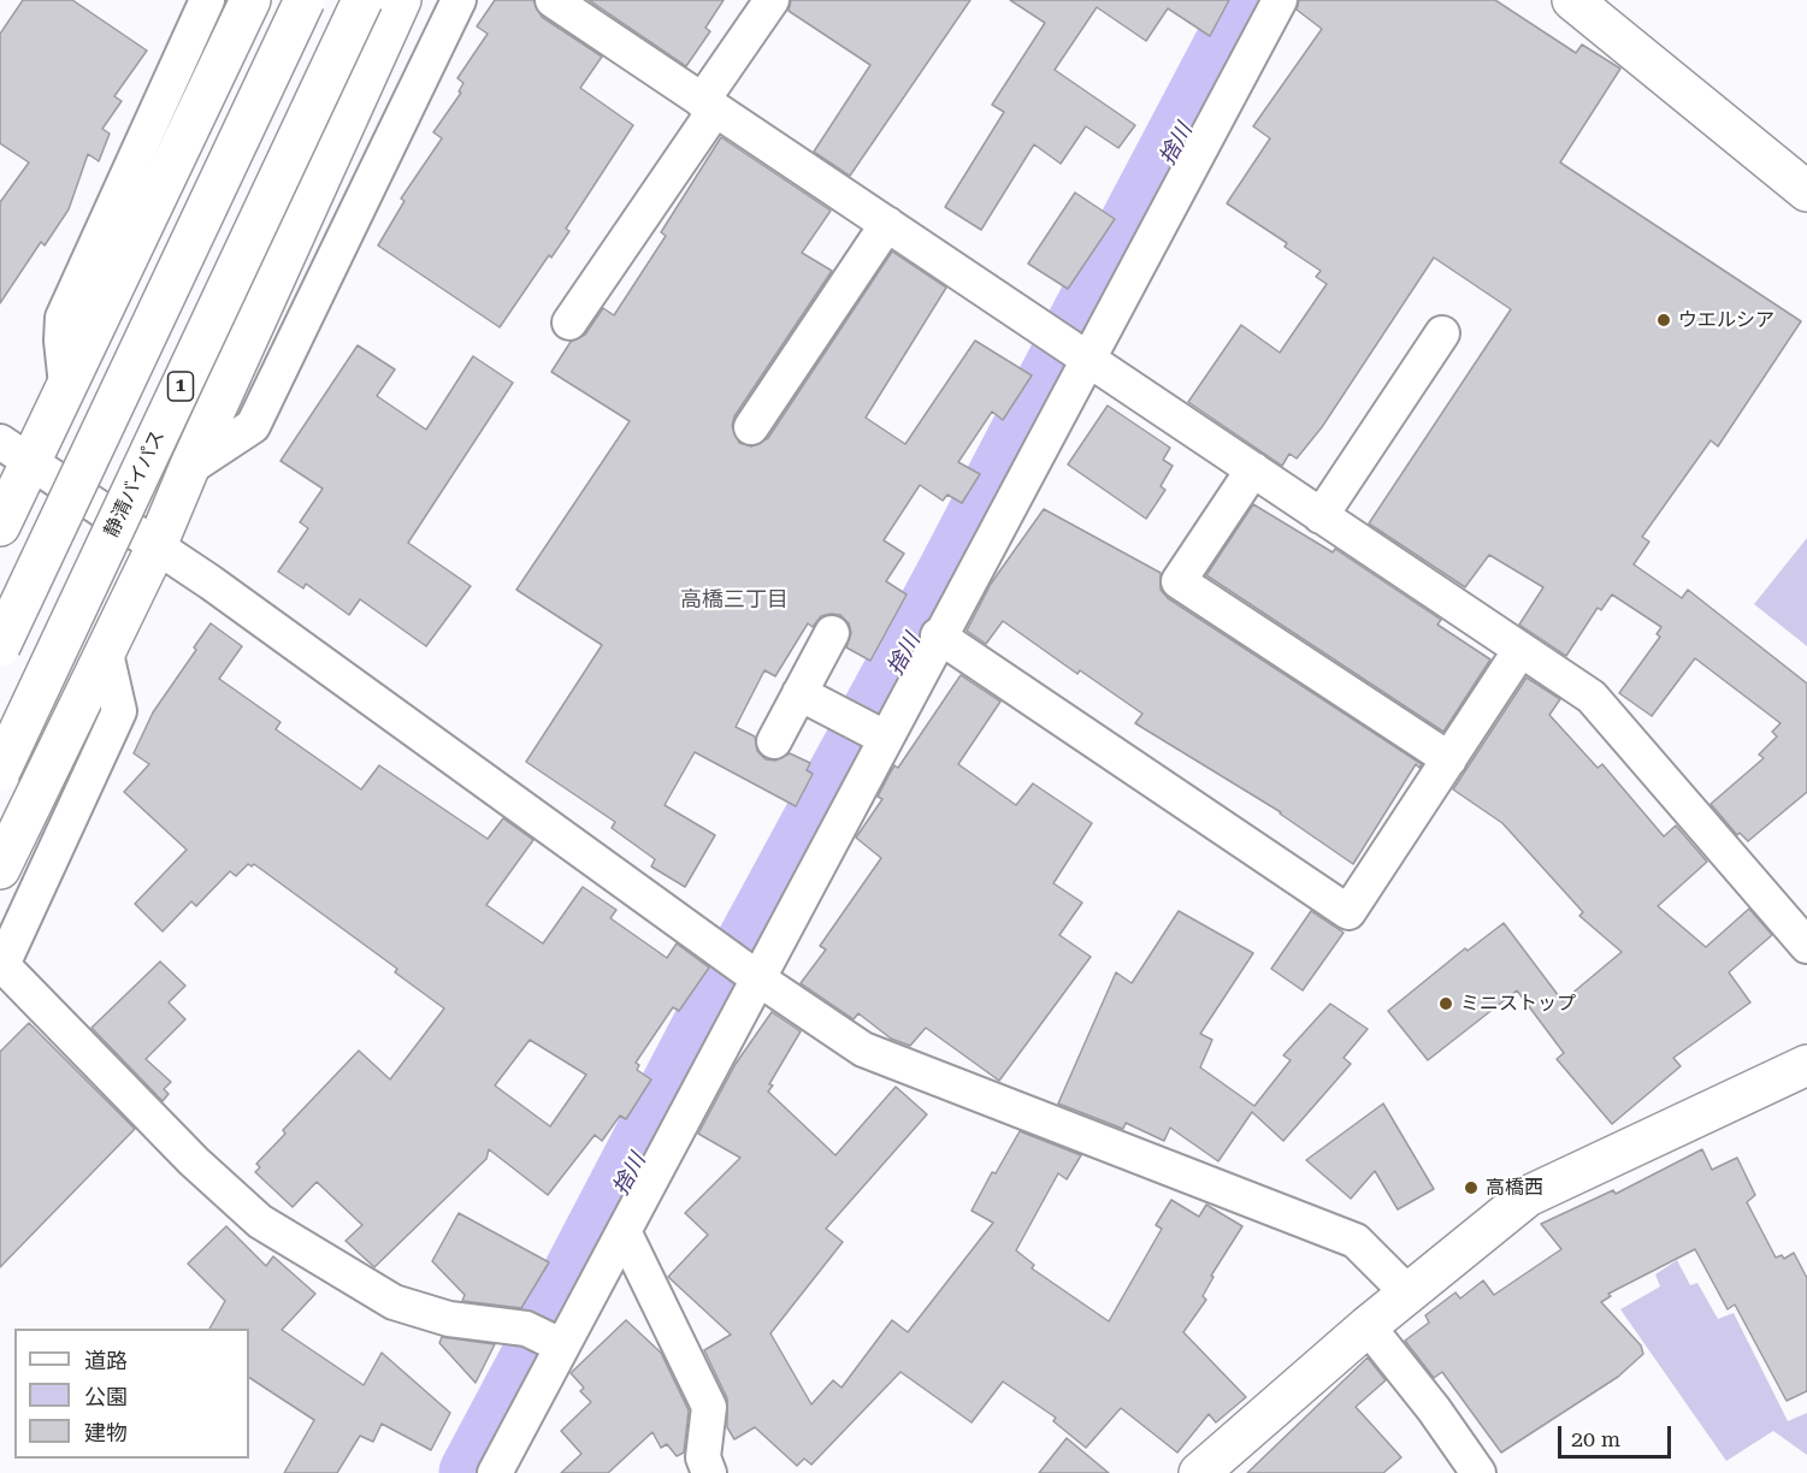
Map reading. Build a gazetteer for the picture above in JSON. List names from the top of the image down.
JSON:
{
  "streets": {
    "main road": ["1", "静清バイパス"]
  },
  "districts": ["高橋三丁目"],
  "water": ["捨川"],
  "places": ["ウエルシア", "ミニストップ", "高橋西"],
  "legend": ["道路", "公園", "建物"],
  "scale_bar": "20 m"
}
